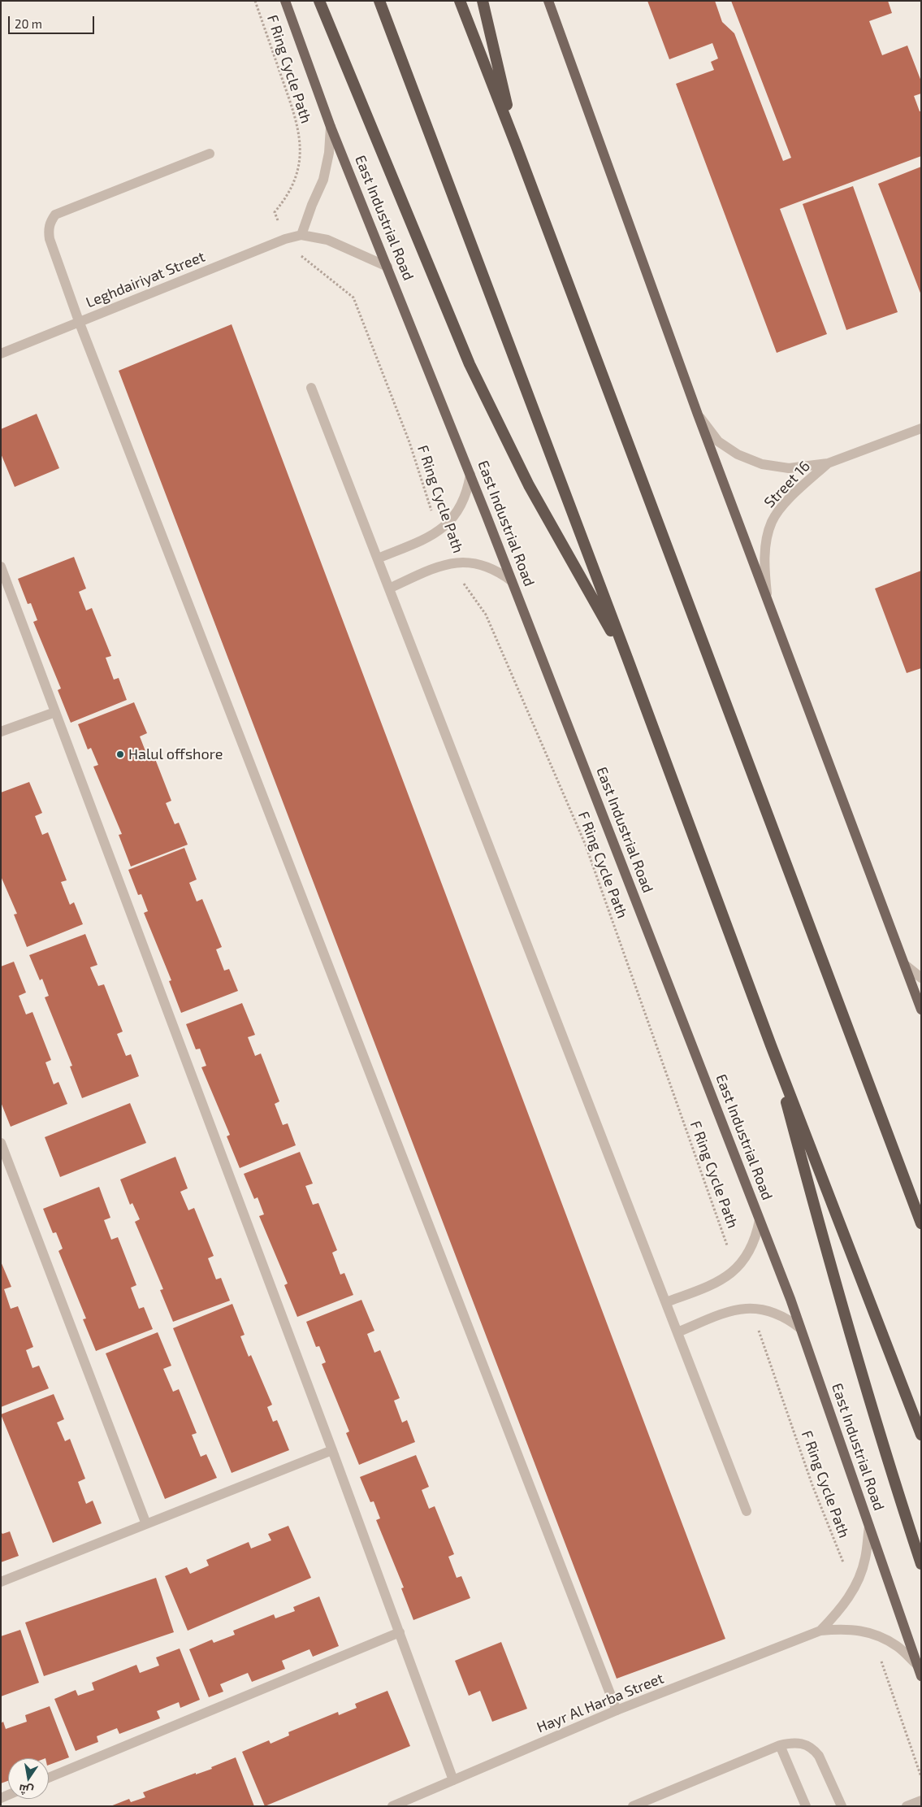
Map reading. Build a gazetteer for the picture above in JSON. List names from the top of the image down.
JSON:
{
  "streets": {
    "main road": ["East Industrial Road"],
    "street": ["Leghdairiyat Street", "Street 16", "Hayr Al Harba Street"],
    "path": ["F Ring Cycle Path"]
  },
  "crossings": [
    ["F Ring Cycle Path", "Leghdairiyat Street"],
    ["F Ring Cycle Path", "Hayr Al Harba Street"],
    ["East Industrial Road", "Leghdairiyat Street"],
    ["East Industrial Road", "Hayr Al Harba Street"]
  ],
  "places": ["Halul offshore"],
  "scale_bar": "20 m",
  "north": "bottom"
}
